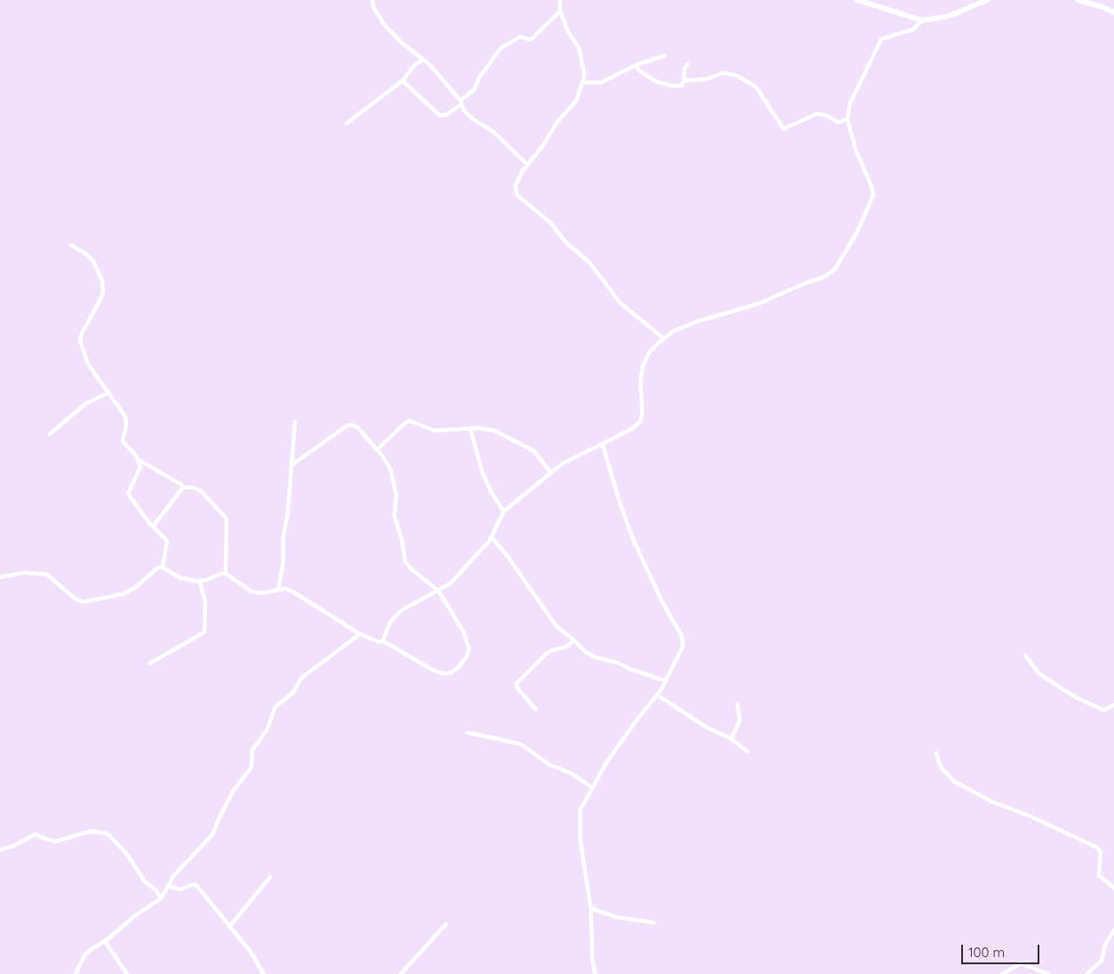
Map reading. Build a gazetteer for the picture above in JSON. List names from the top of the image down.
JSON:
{
  "scale_bar": "100 m"
}
